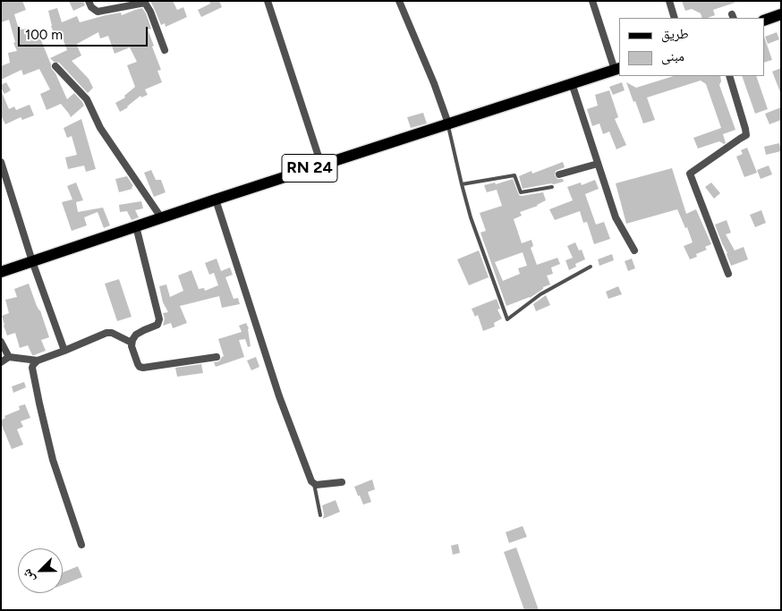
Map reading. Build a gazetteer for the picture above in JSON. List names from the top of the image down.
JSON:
{
  "streets": {
    "main road": ["RN 24"]
  },
  "legend": ["طريق", "مبنى"],
  "scale_bar": "100 m",
  "north": "bottom left"
}
